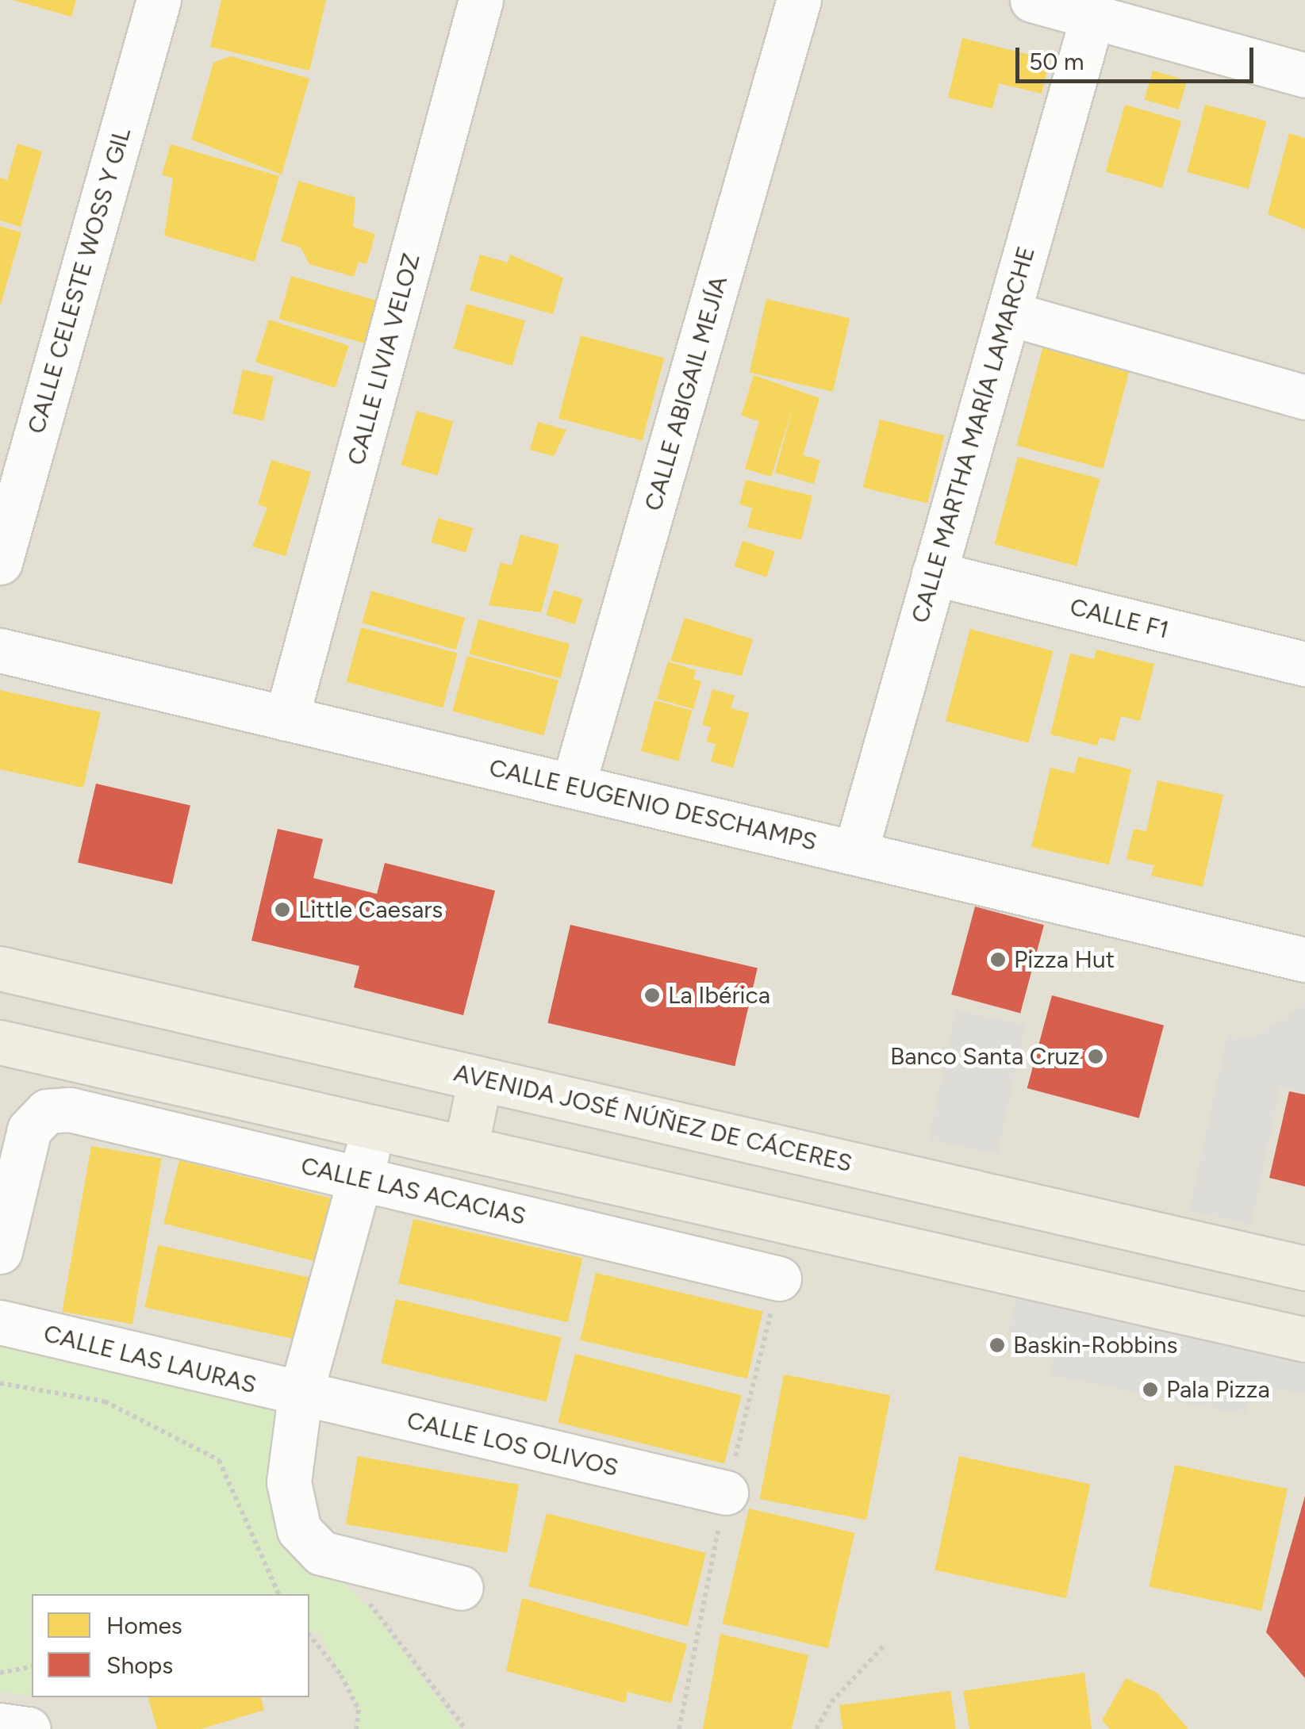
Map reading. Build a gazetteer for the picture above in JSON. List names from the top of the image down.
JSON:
{
  "streets": {
    "main road": ["AVENIDA JOSÉ NÚÑEZ DE CÁCERES"],
    "street": [
      "CALLE CELESTE WOSS Y GIL",
      "CALLE LIVIA VELOZ",
      "CALLE ABIGAIL MEJÍA",
      "CALLE MARTHA MARÍA LAMARCHE",
      "CALLE F1",
      "CALLE EUGENIO DESCHAMPS",
      "CALLE LAS ACACIAS",
      "CALLE LAS LAURAS",
      "CALLE LOS OLIVOS"
    ]
  },
  "crossings": [
    ["CALLE LIVIA VELOZ", "CALLE EUGENIO DESCHAMPS"],
    ["CALLE ABIGAIL MEJÍA", "CALLE EUGENIO DESCHAMPS"],
    ["CALLE MARTHA MARÍA LAMARCHE", "CALLE F1"],
    ["CALLE MARTHA MARÍA LAMARCHE", "CALLE EUGENIO DESCHAMPS"],
    ["CALLE LAS LAURAS", "CALLE LOS OLIVOS"]
  ],
  "places": [
    "Little Caesars",
    "Pizza Hut",
    "La Ibérica",
    "Banco Santa Cruz",
    "Baskin-Robbins",
    "Pala Pizza"
  ],
  "legend": ["Homes", "Shops"],
  "scale_bar": "50 m"
}
